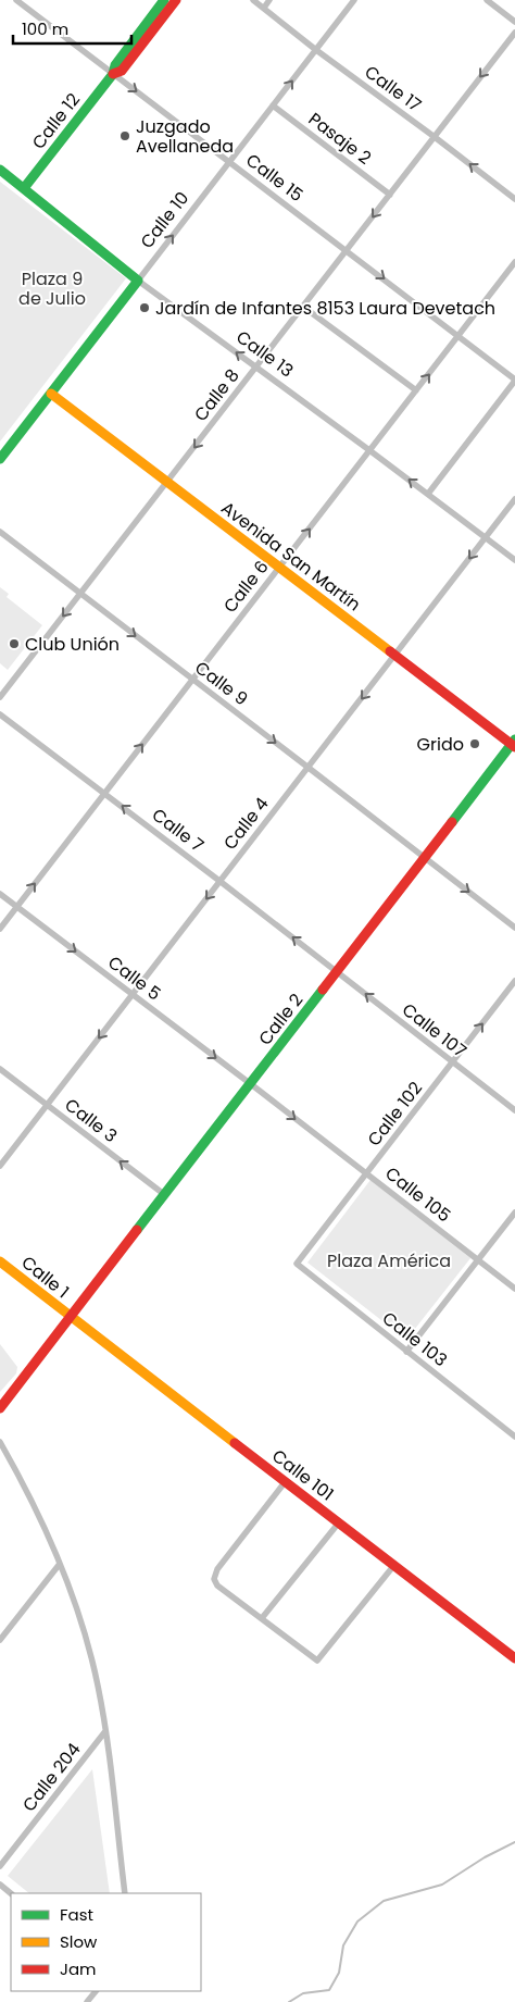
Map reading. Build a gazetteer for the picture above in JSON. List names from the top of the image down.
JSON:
{
  "streets": {
    "street": [
      "Calle 17",
      "Calle 12",
      "Pasaje 2",
      "Calle 15",
      "Calle 10",
      "Calle 13",
      "Calle 8",
      "Avenida San Martín",
      "Calle 6",
      "Calle 9",
      "Calle 4",
      "Calle 7",
      "Calle 5",
      "Calle 2",
      "Calle 107",
      "Calle 102",
      "Calle 3",
      "Calle 105",
      "Calle 1",
      "Calle 103",
      "Calle 101",
      "Calle 204"
    ]
  },
  "crossings": [
    ["Calle 17", "Calle 10"],
    ["Calle 17", "Calle 8"],
    ["Calle 12", "Calle 15"],
    ["Calle 12", "Calle 13"],
    ["Pasaje 2", "Calle 10"],
    ["Pasaje 2", "Calle 8"],
    ["Calle 15", "Calle 10"],
    ["Calle 15", "Calle 8"],
    ["Calle 15", "Calle 6"],
    ["Calle 10", "Calle 13"],
    ["Calle 10", "Avenida San Martín"],
    ["Calle 13", "Calle 8"],
    ["Calle 13", "Calle 6"],
    ["Calle 13", "Calle 4"],
    ["Calle 8", "Avenida San Martín"],
    ["Calle 8", "Calle 9"],
    ["Avenida San Martín", "Calle 6"],
    ["Avenida San Martín", "Calle 4"],
    ["Avenida San Martín", "Calle 2"],
    ["Calle 6", "Calle 9"],
    ["Calle 6", "Calle 7"],
    ["Calle 6", "Calle 5"],
    ["Calle 9", "Calle 4"],
    ["Calle 9", "Calle 2"],
    ["Calle 4", "Calle 7"],
    ["Calle 4", "Calle 5"],
    ["Calle 4", "Calle 3"],
    ["Calle 7", "Calle 2"],
    ["Calle 7", "Calle 107"],
    ["Calle 5", "Calle 2"],
    ["Calle 5", "Calle 105"],
    ["Calle 2", "Calle 107"],
    ["Calle 2", "Calle 3"],
    ["Calle 2", "Calle 105"],
    ["Calle 2", "Calle 1"],
    ["Calle 2", "Calle 101"],
    ["Calle 107", "Calle 102"],
    ["Calle 102", "Calle 105"],
    ["Calle 102", "Calle 103"],
    ["Calle 1", "Calle 101"]
  ],
  "one_way": [
    "Calle 15",
    "Calle 10",
    "Calle 8",
    "Calle 6",
    "Calle 9",
    "Calle 4",
    "Calle 7",
    "Calle 5",
    "Calle 107",
    "Calle 3",
    "Calle 105"
  ],
  "parks": ["Plaza 9 de Julio", "Plaza América"],
  "places": [
    "Juzgado Avellaneda",
    "Jardín de Infantes 8153 Laura Devetach",
    "Club Unión",
    "Grido"
  ],
  "legend": ["Fast", "Slow", "Jam"],
  "scale_bar": "100 m"
}
